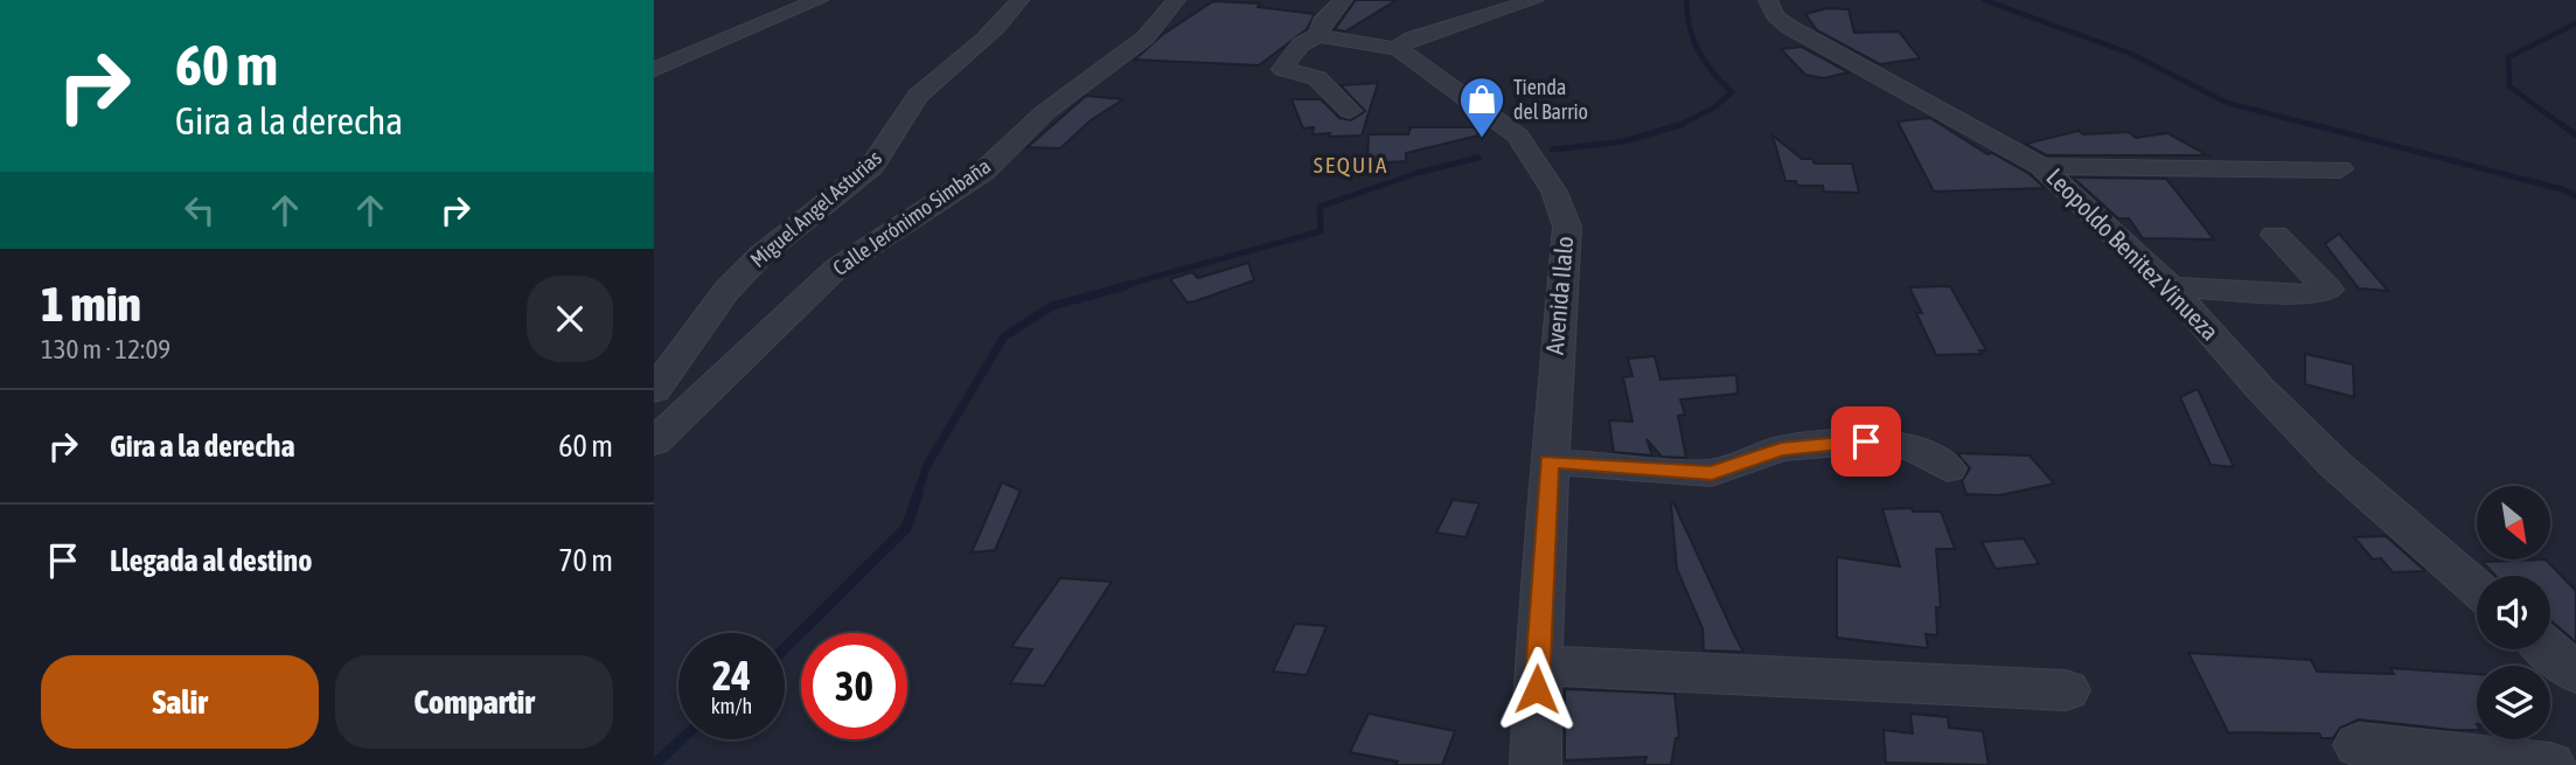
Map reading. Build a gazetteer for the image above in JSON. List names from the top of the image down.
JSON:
{
  "streets": {
    "street": [
      "Miguel Angel Asturias",
      "Calle Jerónimo Simbaña",
      "Leopoldo Benitez Vinueza",
      "Avenida Ilalo"
    ]
  },
  "districts": ["SEQUIA"],
  "places": {
    "shop": ["Tienda del Barrio"]
  },
  "north": "bottom right",
  "page": {
    "turn": ["60 m", "Gira a la derecha"],
    "heading": ["1 min", "130 m · 12:09"],
    "list": [
      {
        "name": "Gira a la derecha",
        "value": "60 m"
      },
      {
        "name": "Llegada al destino",
        "value": "70 m"
      }
    ],
    "speed": "24 km/h",
    "limit": "30",
    "buttons": ["Salir", "Compartir"]
  }
}
